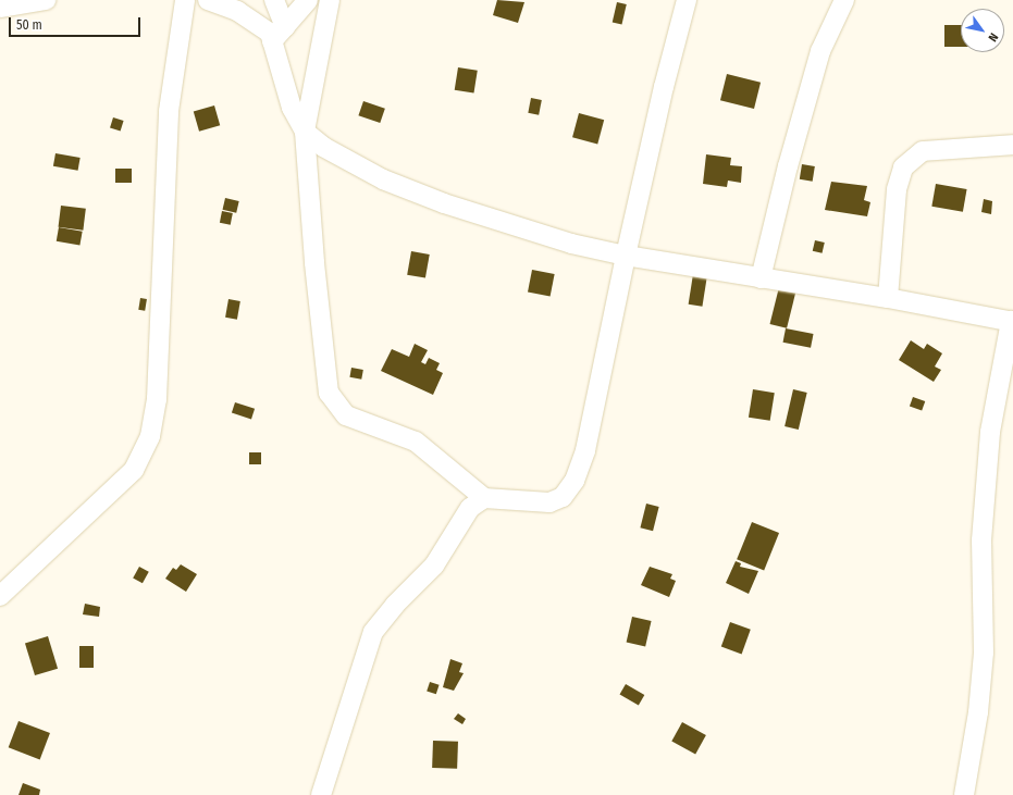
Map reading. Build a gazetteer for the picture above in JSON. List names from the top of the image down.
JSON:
{
  "scale_bar": "50 m",
  "north": "bottom right"
}
